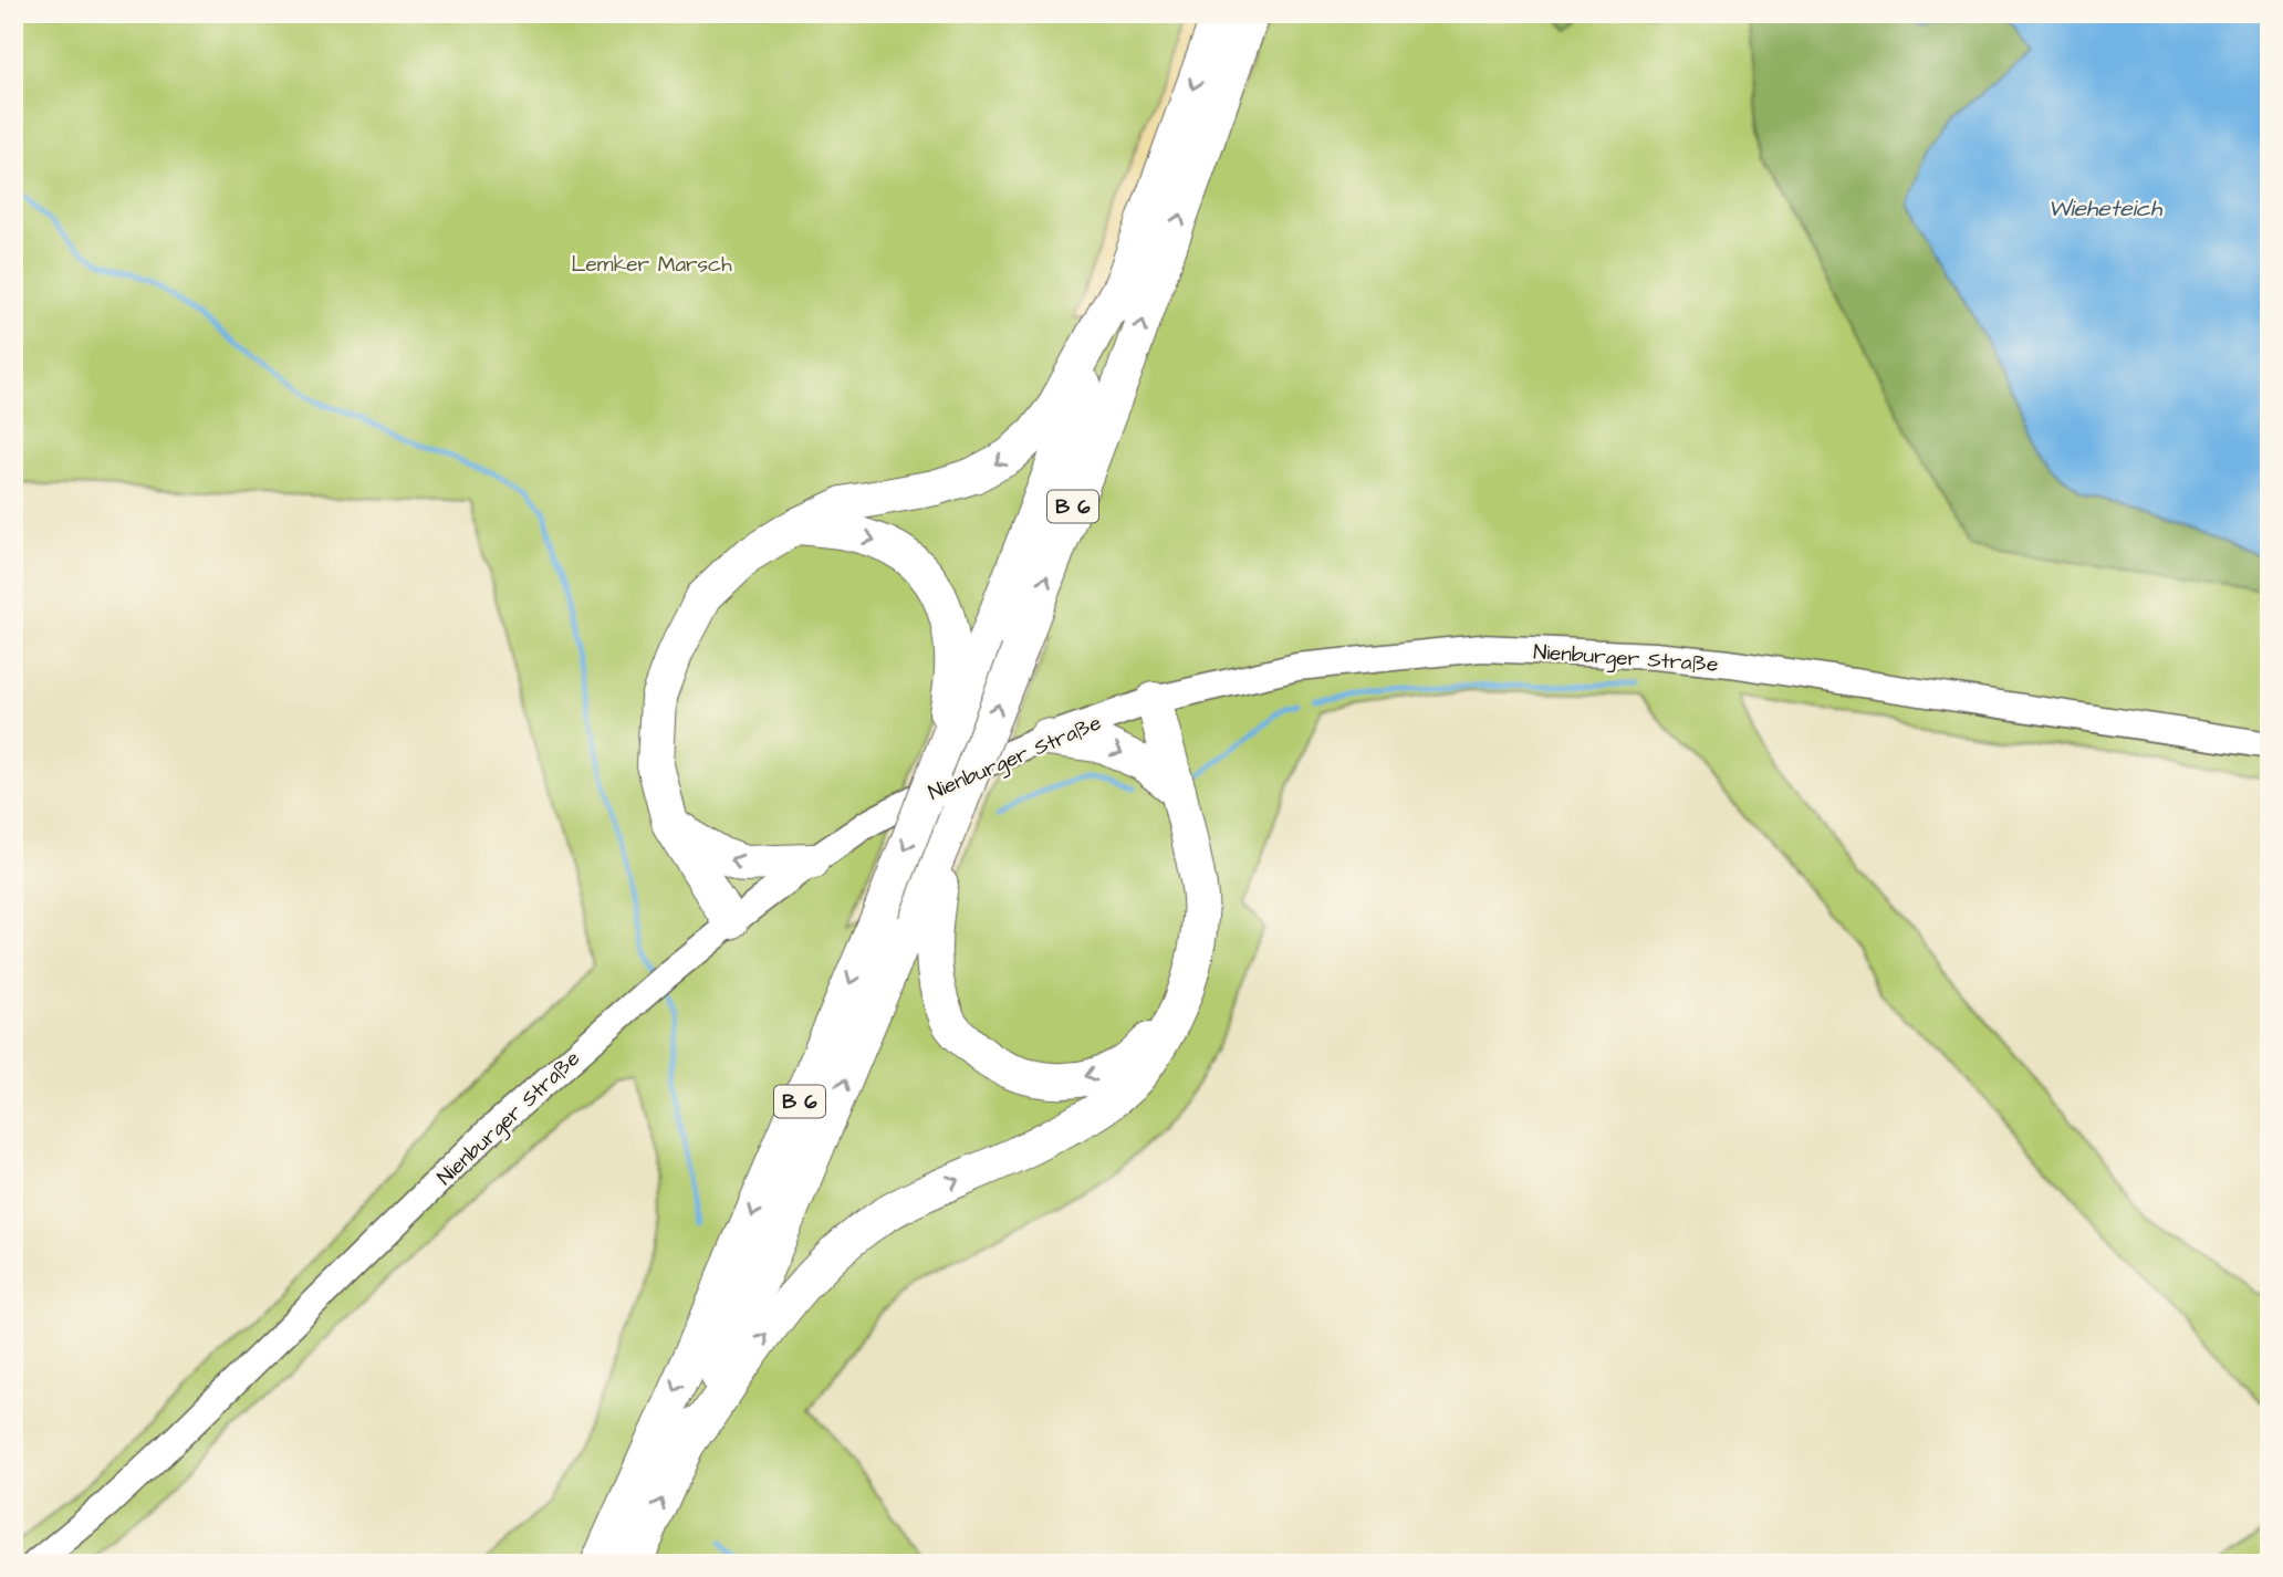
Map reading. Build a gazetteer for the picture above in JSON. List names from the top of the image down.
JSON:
{
  "streets": {
    "highway": ["B 6"],
    "street": ["Nienburger Straße"]
  },
  "water": ["Wieheteich"],
  "parks": ["Lemker Marsch"]
}
